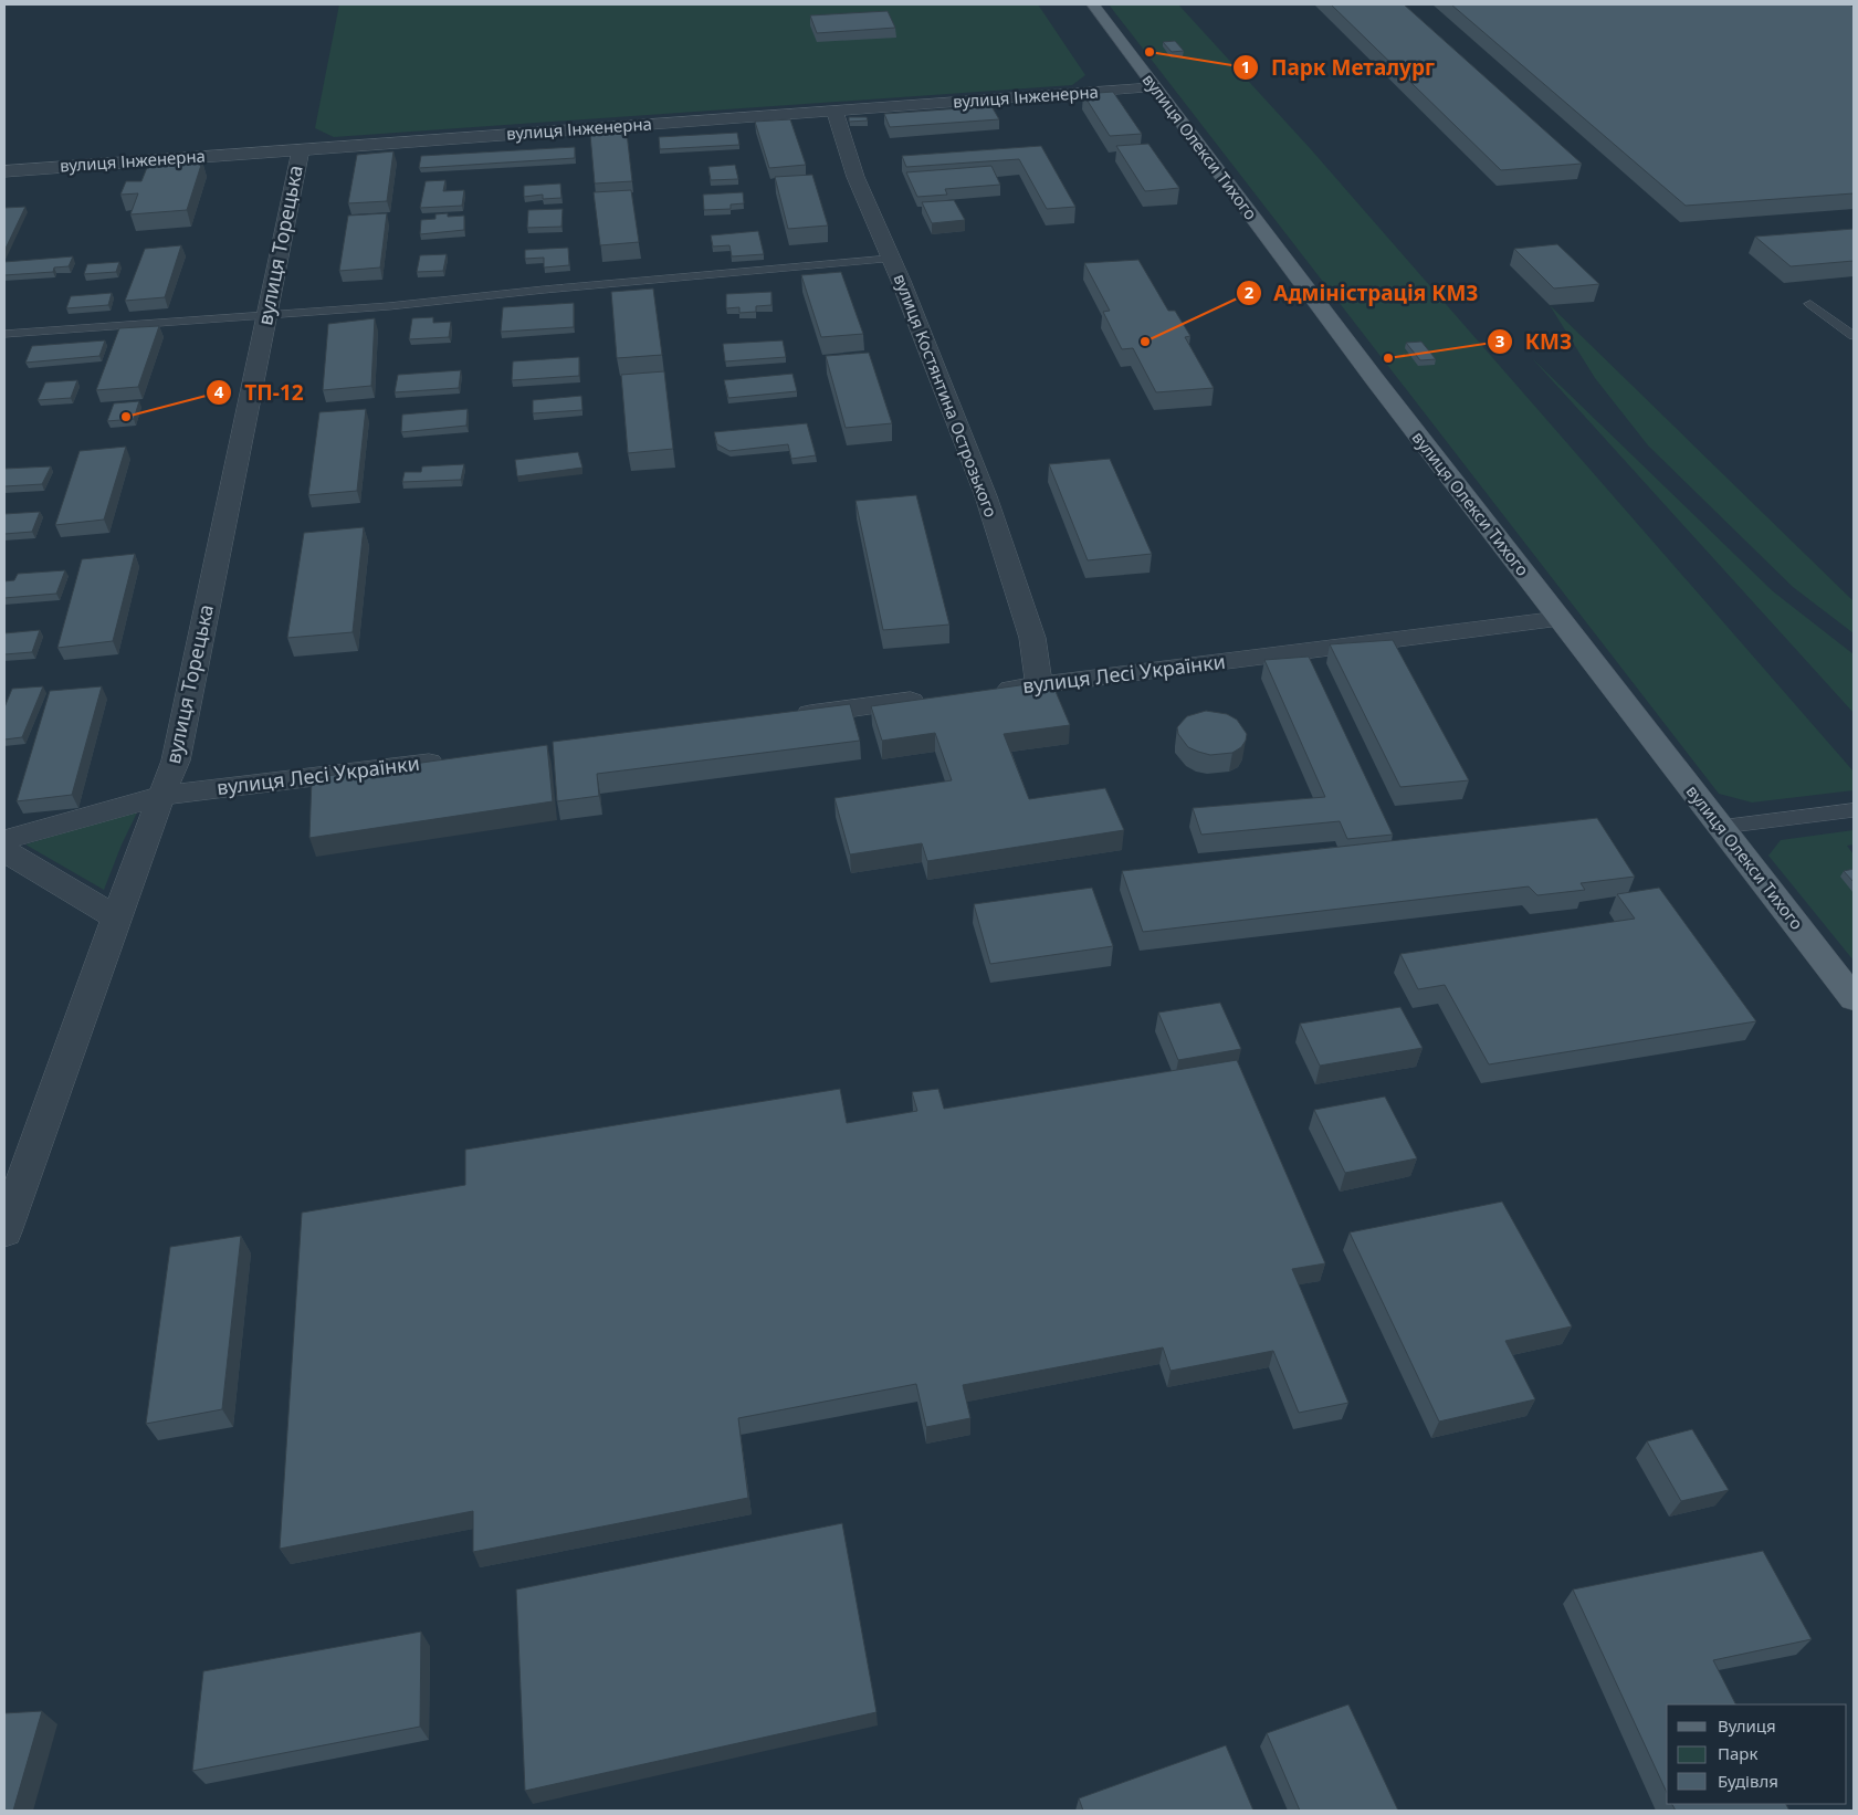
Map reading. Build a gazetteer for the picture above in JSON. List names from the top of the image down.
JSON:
{
  "streets": {
    "main road": ["вулиця Олекси Тихого"],
    "street": [
      "вулиця Інженерна",
      "вулиця Торецька",
      "вулиця Костянтина Острозького",
      "вулиця Лесі Українки"
    ]
  },
  "crossings": [
    ["вулиця Інженерна", "вулиця Олекси Тихого"],
    ["вулиця Інженерна", "вулиця Торецька"],
    ["вулиця Інженерна", "вулиця Костянтина Острозького"],
    ["вулиця Олекси Тихого", "вулиця Лесі Українки"],
    ["вулиця Торецька", "вулиця Лесі Українки"],
    ["вулиця Костянтина Острозького", "вулиця Лесі Українки"]
  ],
  "places": [
    "Парк Металург",
    "Адміністрація КМЗ",
    "КМЗ",
    "ТП-12"
  ],
  "legend": ["Вулиця", "Парк", "Будівля"]
}
